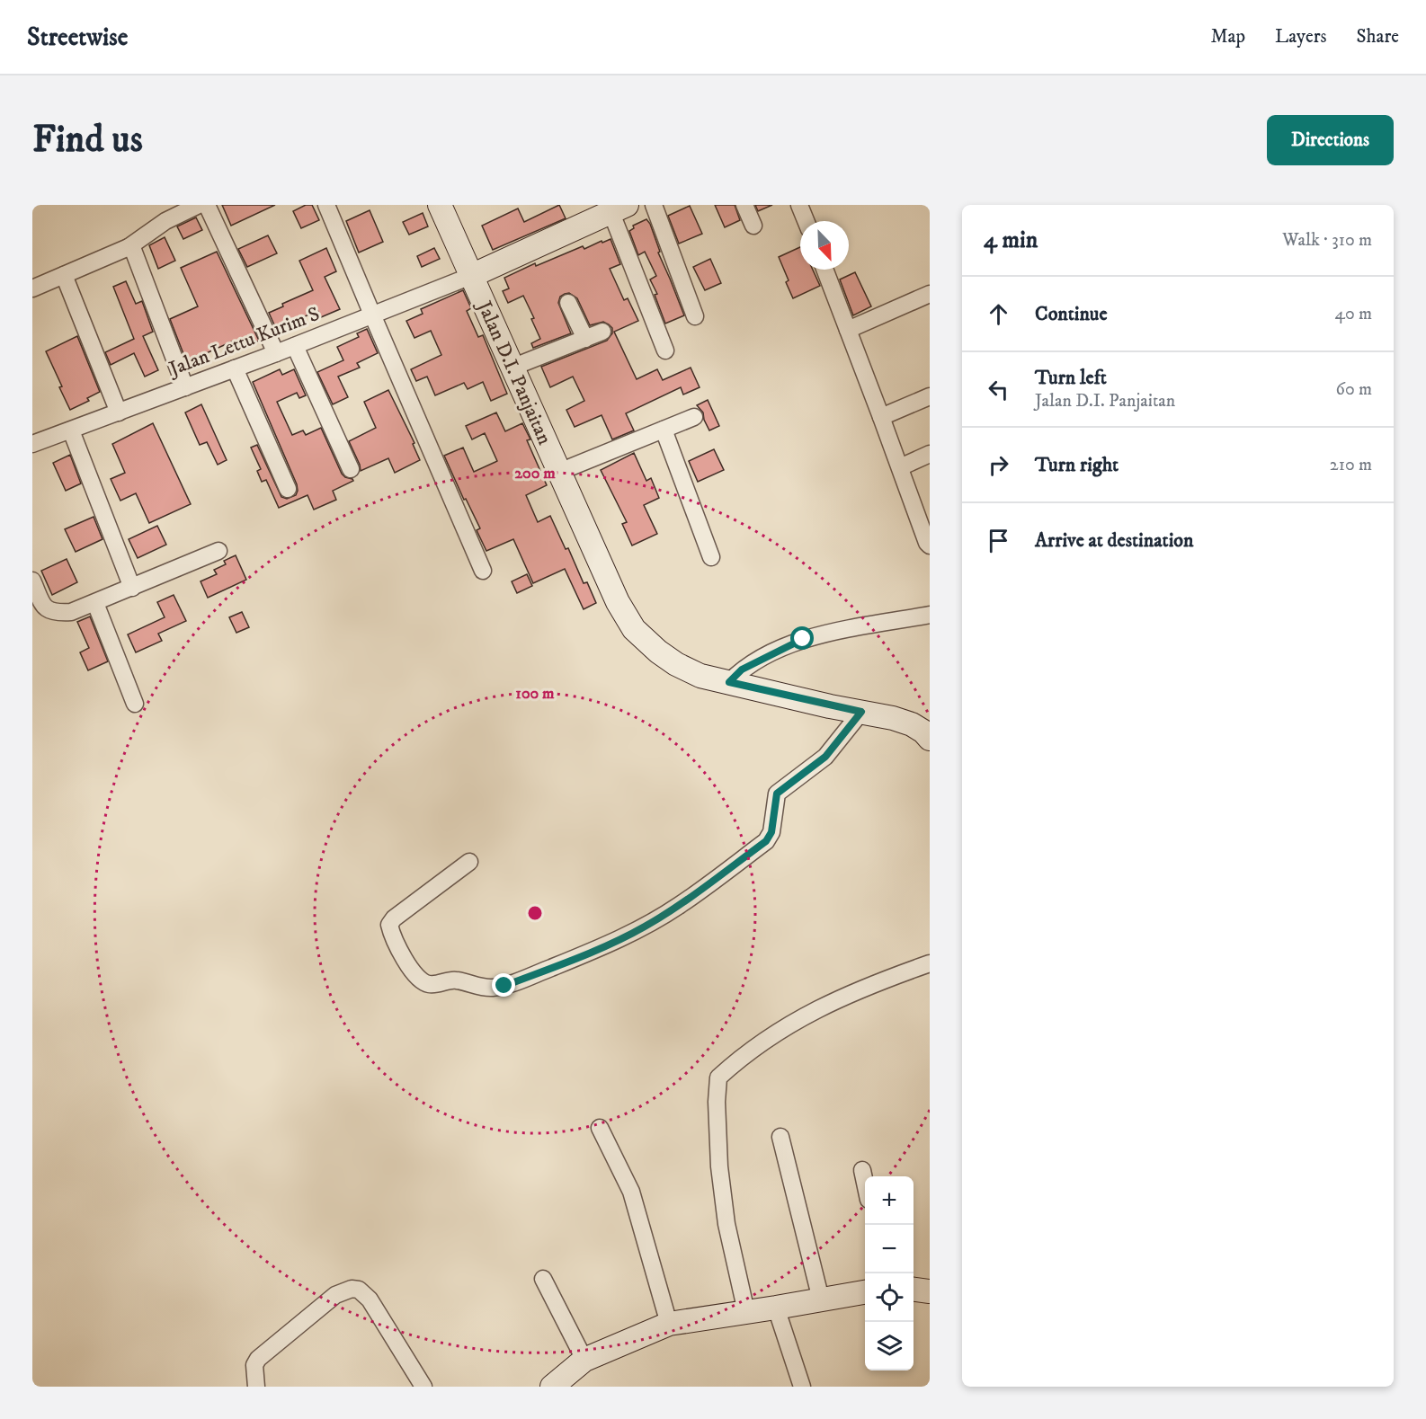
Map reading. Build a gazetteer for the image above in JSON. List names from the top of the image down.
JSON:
{
  "streets": {
    "main road": ["Jalan D.I. Panjaitan"],
    "street": ["Jalan Lettu Kurim S"]
  },
  "crossings": [
    ["Jalan Lettu Kurim S", "Jalan D.I. Panjaitan"]
  ],
  "north": "bottom right",
  "page": {
    "header": "Streetwise",
    "nav": ["Map", "Layers", "Share"],
    "buttons": "Directions",
    "title": "Find us",
    "heading": ["4 min", "Walk · 310 m"],
    "list": [
      ["Continue", "40 m"],
      ["Turn left", "Jalan D.I. Panjaitan", "60 m"],
      ["Turn right", "210 m"],
      "Arrive at destination"
    ],
    "map_buttons": ["+", "−"]
  },
  "rings": ["200 m", "100 m"]
}
